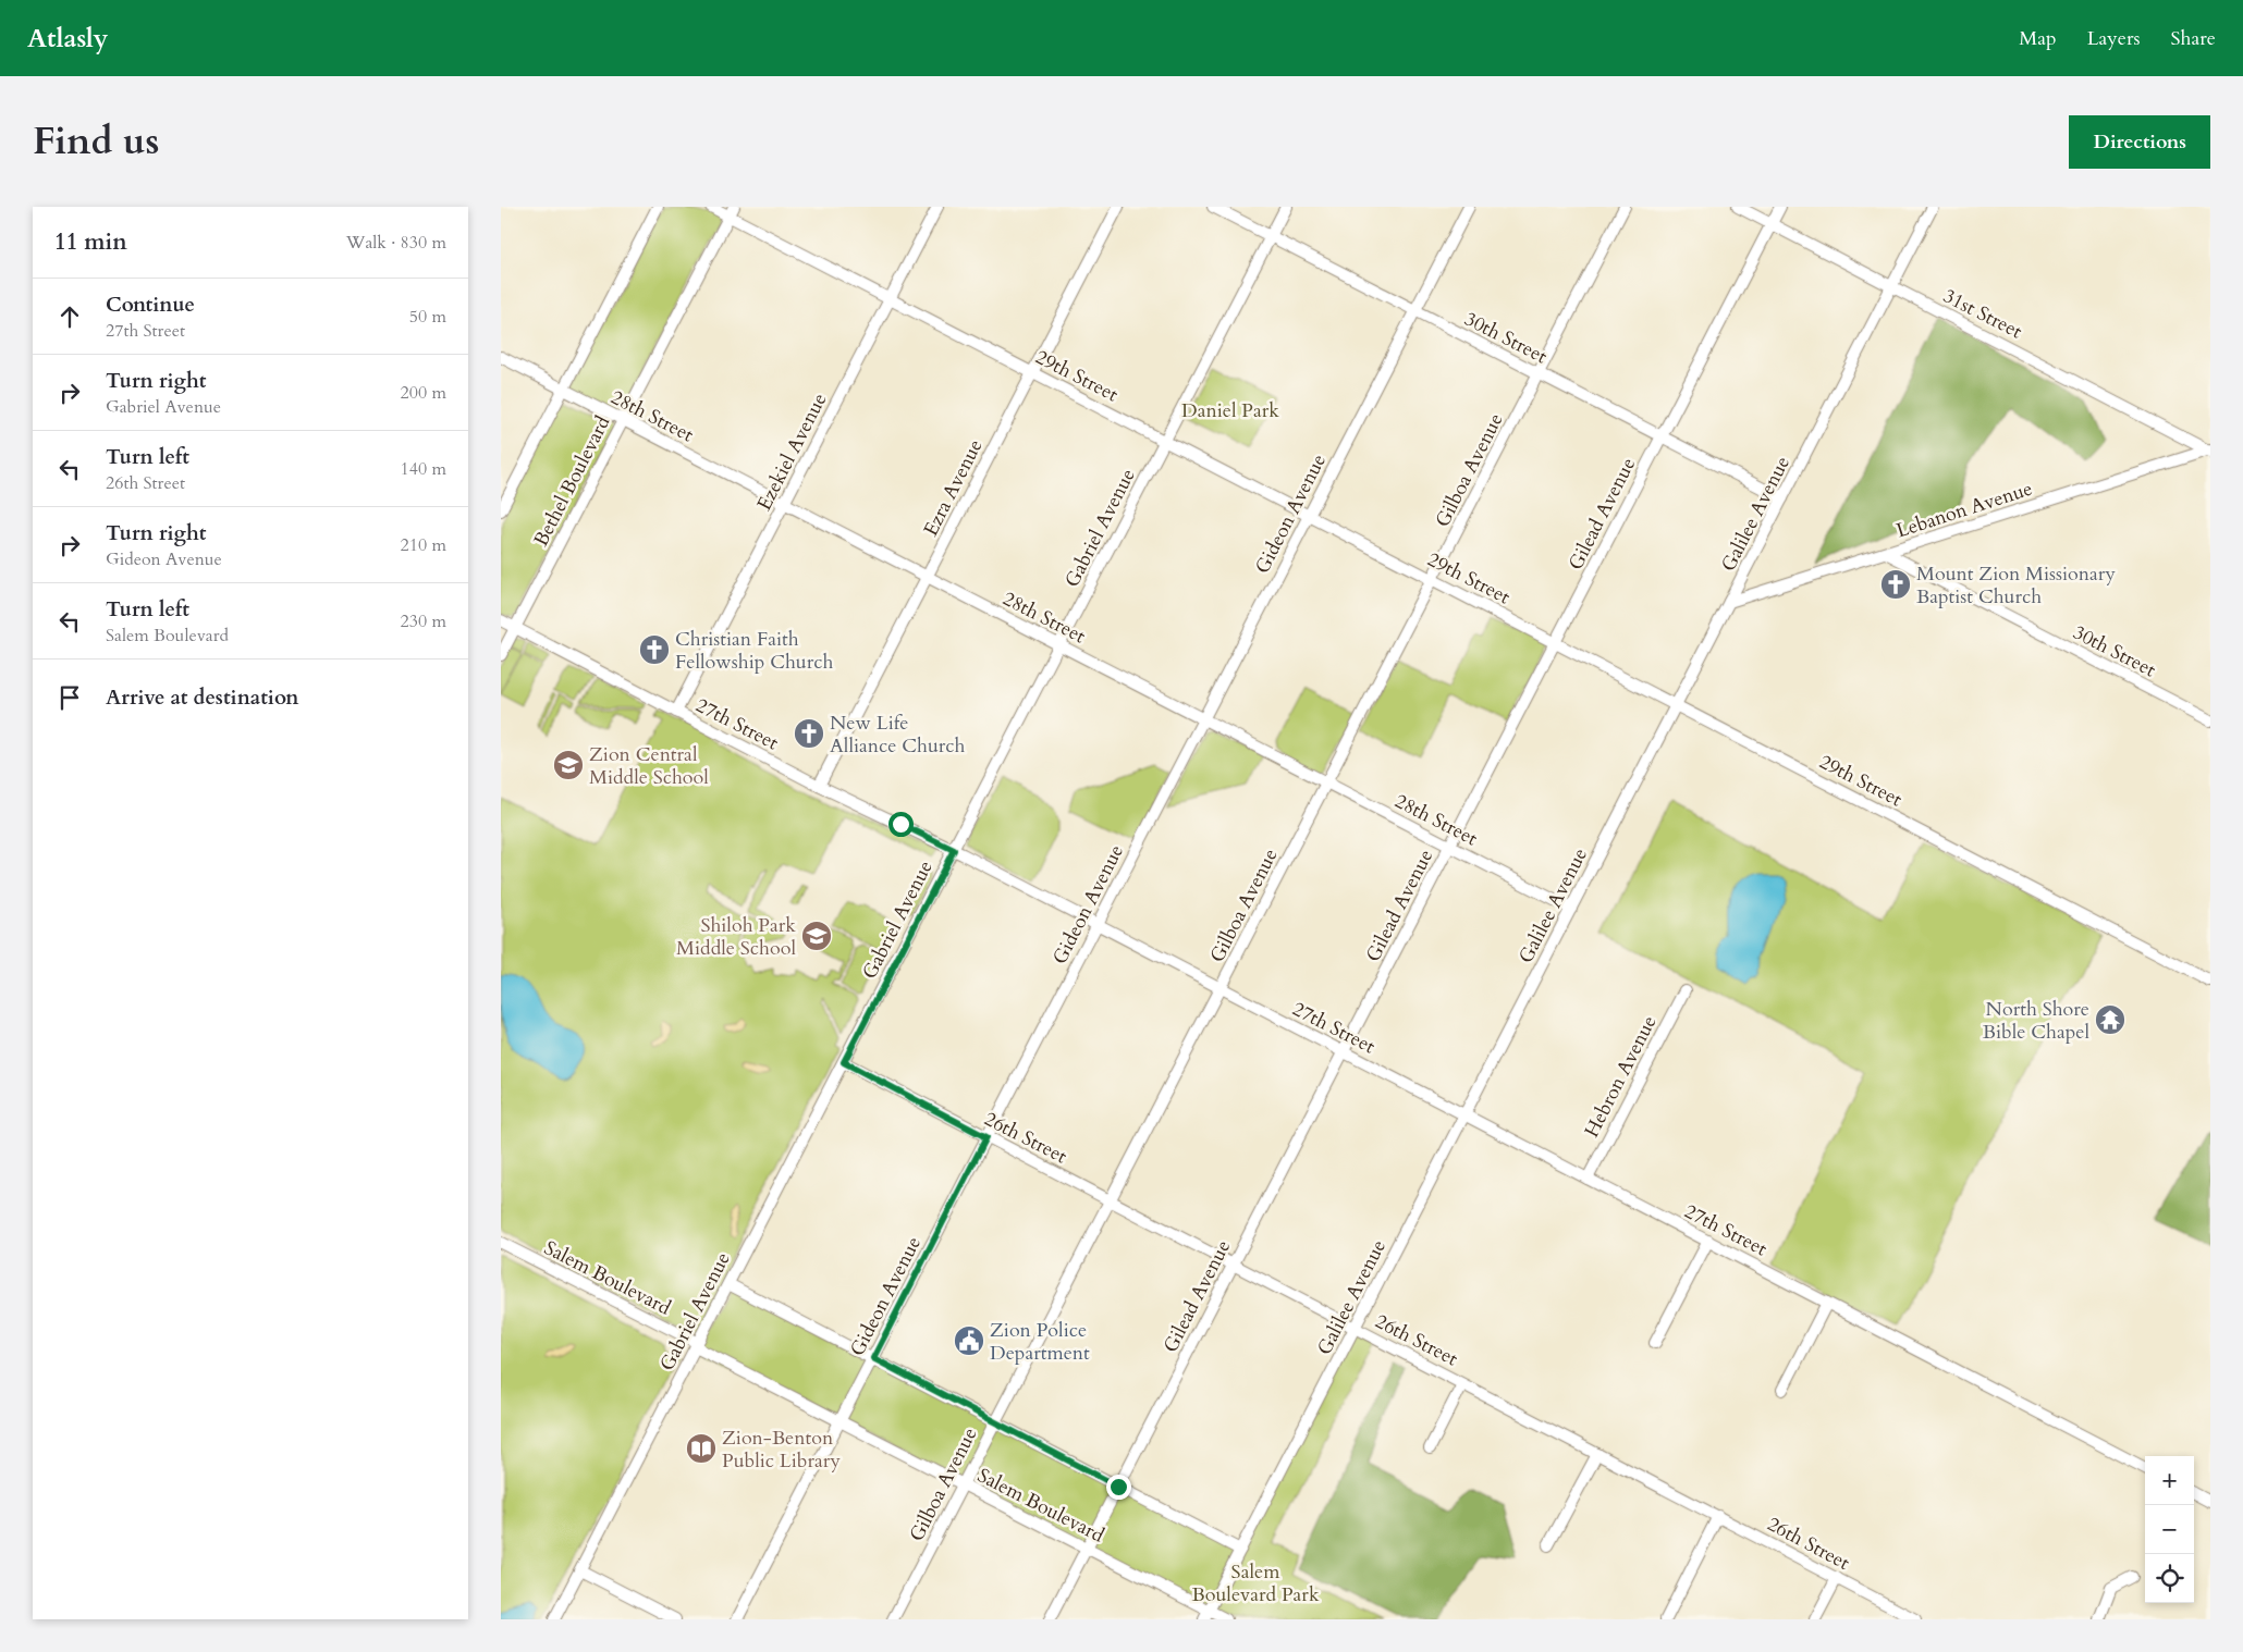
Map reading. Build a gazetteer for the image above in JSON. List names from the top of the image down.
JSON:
{
  "streets": {
    "street": [
      "31st Street",
      "30th Street",
      "29th Street",
      "28th Street",
      "Ezekiel Avenue",
      "Gilboa Avenue",
      "Bethel Boulevard",
      "Ezra Avenue",
      "Lebanon Avenue",
      "Gideon Avenue",
      "Gilead Avenue",
      "Galilee Avenue",
      "Gabriel Avenue",
      "27th Street",
      "Hebron Avenue",
      "26th Street",
      "Salem Boulevard"
    ]
  },
  "crossings": [
    ["31st Street", "Lebanon Avenue"],
    ["31st Street", "Gilead Avenue"],
    ["31st Street", "Galilee Avenue"],
    ["30th Street", "Gilboa Avenue"],
    ["30th Street", "Lebanon Avenue"],
    ["30th Street", "Gideon Avenue"],
    ["30th Street", "Gilead Avenue"],
    ["30th Street", "Galilee Avenue"],
    ["30th Street", "Gabriel Avenue"],
    ["29th Street", "Ezekiel Avenue"],
    ["29th Street", "Gilboa Avenue"],
    ["29th Street", "Bethel Boulevard"],
    ["29th Street", "Ezra Avenue"],
    ["29th Street", "Gideon Avenue"],
    ["29th Street", "Gilead Avenue"],
    ["29th Street", "Galilee Avenue"],
    ["29th Street", "Gabriel Avenue"],
    ["28th Street", "Ezekiel Avenue"],
    ["28th Street", "Gilboa Avenue"],
    ["28th Street", "Bethel Boulevard"],
    ["28th Street", "Ezra Avenue"],
    ["28th Street", "Gideon Avenue"],
    ["28th Street", "Gilead Avenue"],
    ["28th Street", "Galilee Avenue"],
    ["28th Street", "Gabriel Avenue"],
    ["Ezekiel Avenue", "27th Street"],
    ["Gilboa Avenue", "27th Street"],
    ["Gilboa Avenue", "26th Street"],
    ["Gilboa Avenue", "Salem Boulevard"],
    ["Bethel Boulevard", "27th Street"],
    ["Ezra Avenue", "27th Street"],
    ["Lebanon Avenue", "Galilee Avenue"],
    ["Gideon Avenue", "27th Street"],
    ["Gideon Avenue", "26th Street"],
    ["Gideon Avenue", "Salem Boulevard"],
    ["Gilead Avenue", "27th Street"],
    ["Gilead Avenue", "26th Street"],
    ["Gilead Avenue", "Salem Boulevard"],
    ["Galilee Avenue", "27th Street"],
    ["Galilee Avenue", "26th Street"],
    ["Galilee Avenue", "Salem Boulevard"],
    ["Gabriel Avenue", "27th Street"],
    ["Gabriel Avenue", "26th Street"],
    ["Gabriel Avenue", "Salem Boulevard"],
    ["27th Street", "Hebron Avenue"]
  ],
  "parks": ["Daniel Park", "Salem Boulevard Park"],
  "places": {
    "church": ["Mount Zion Missionary Baptist Church", "Christian Faith Fellowship Church", "New Life Alliance Church"],
    "school or university": ["Zion Central Middle School", "Shiloh Park Middle School"],
    "temple": ["North Shore Bible Chapel"],
    "public building": ["Zion Police Department"],
    "library": ["Zion-Benton Public Library"]
  },
  "page": {
    "header": "Atlasly",
    "nav": ["Map", "Layers", "Share"],
    "title": "Find us",
    "buttons": "Directions",
    "heading": ["11 min", "Walk · 830 m"],
    "list": [
      ["Continue", "27th Street", "50 m"],
      ["Turn right", "Gabriel Avenue", "200 m"],
      ["Turn left", "26th Street", "140 m"],
      ["Turn right", "Gideon Avenue", "210 m"],
      ["Turn left", "Salem Boulevard", "230 m"],
      "Arrive at destination"
    ],
    "map_buttons": ["+", "−"]
  }
}
